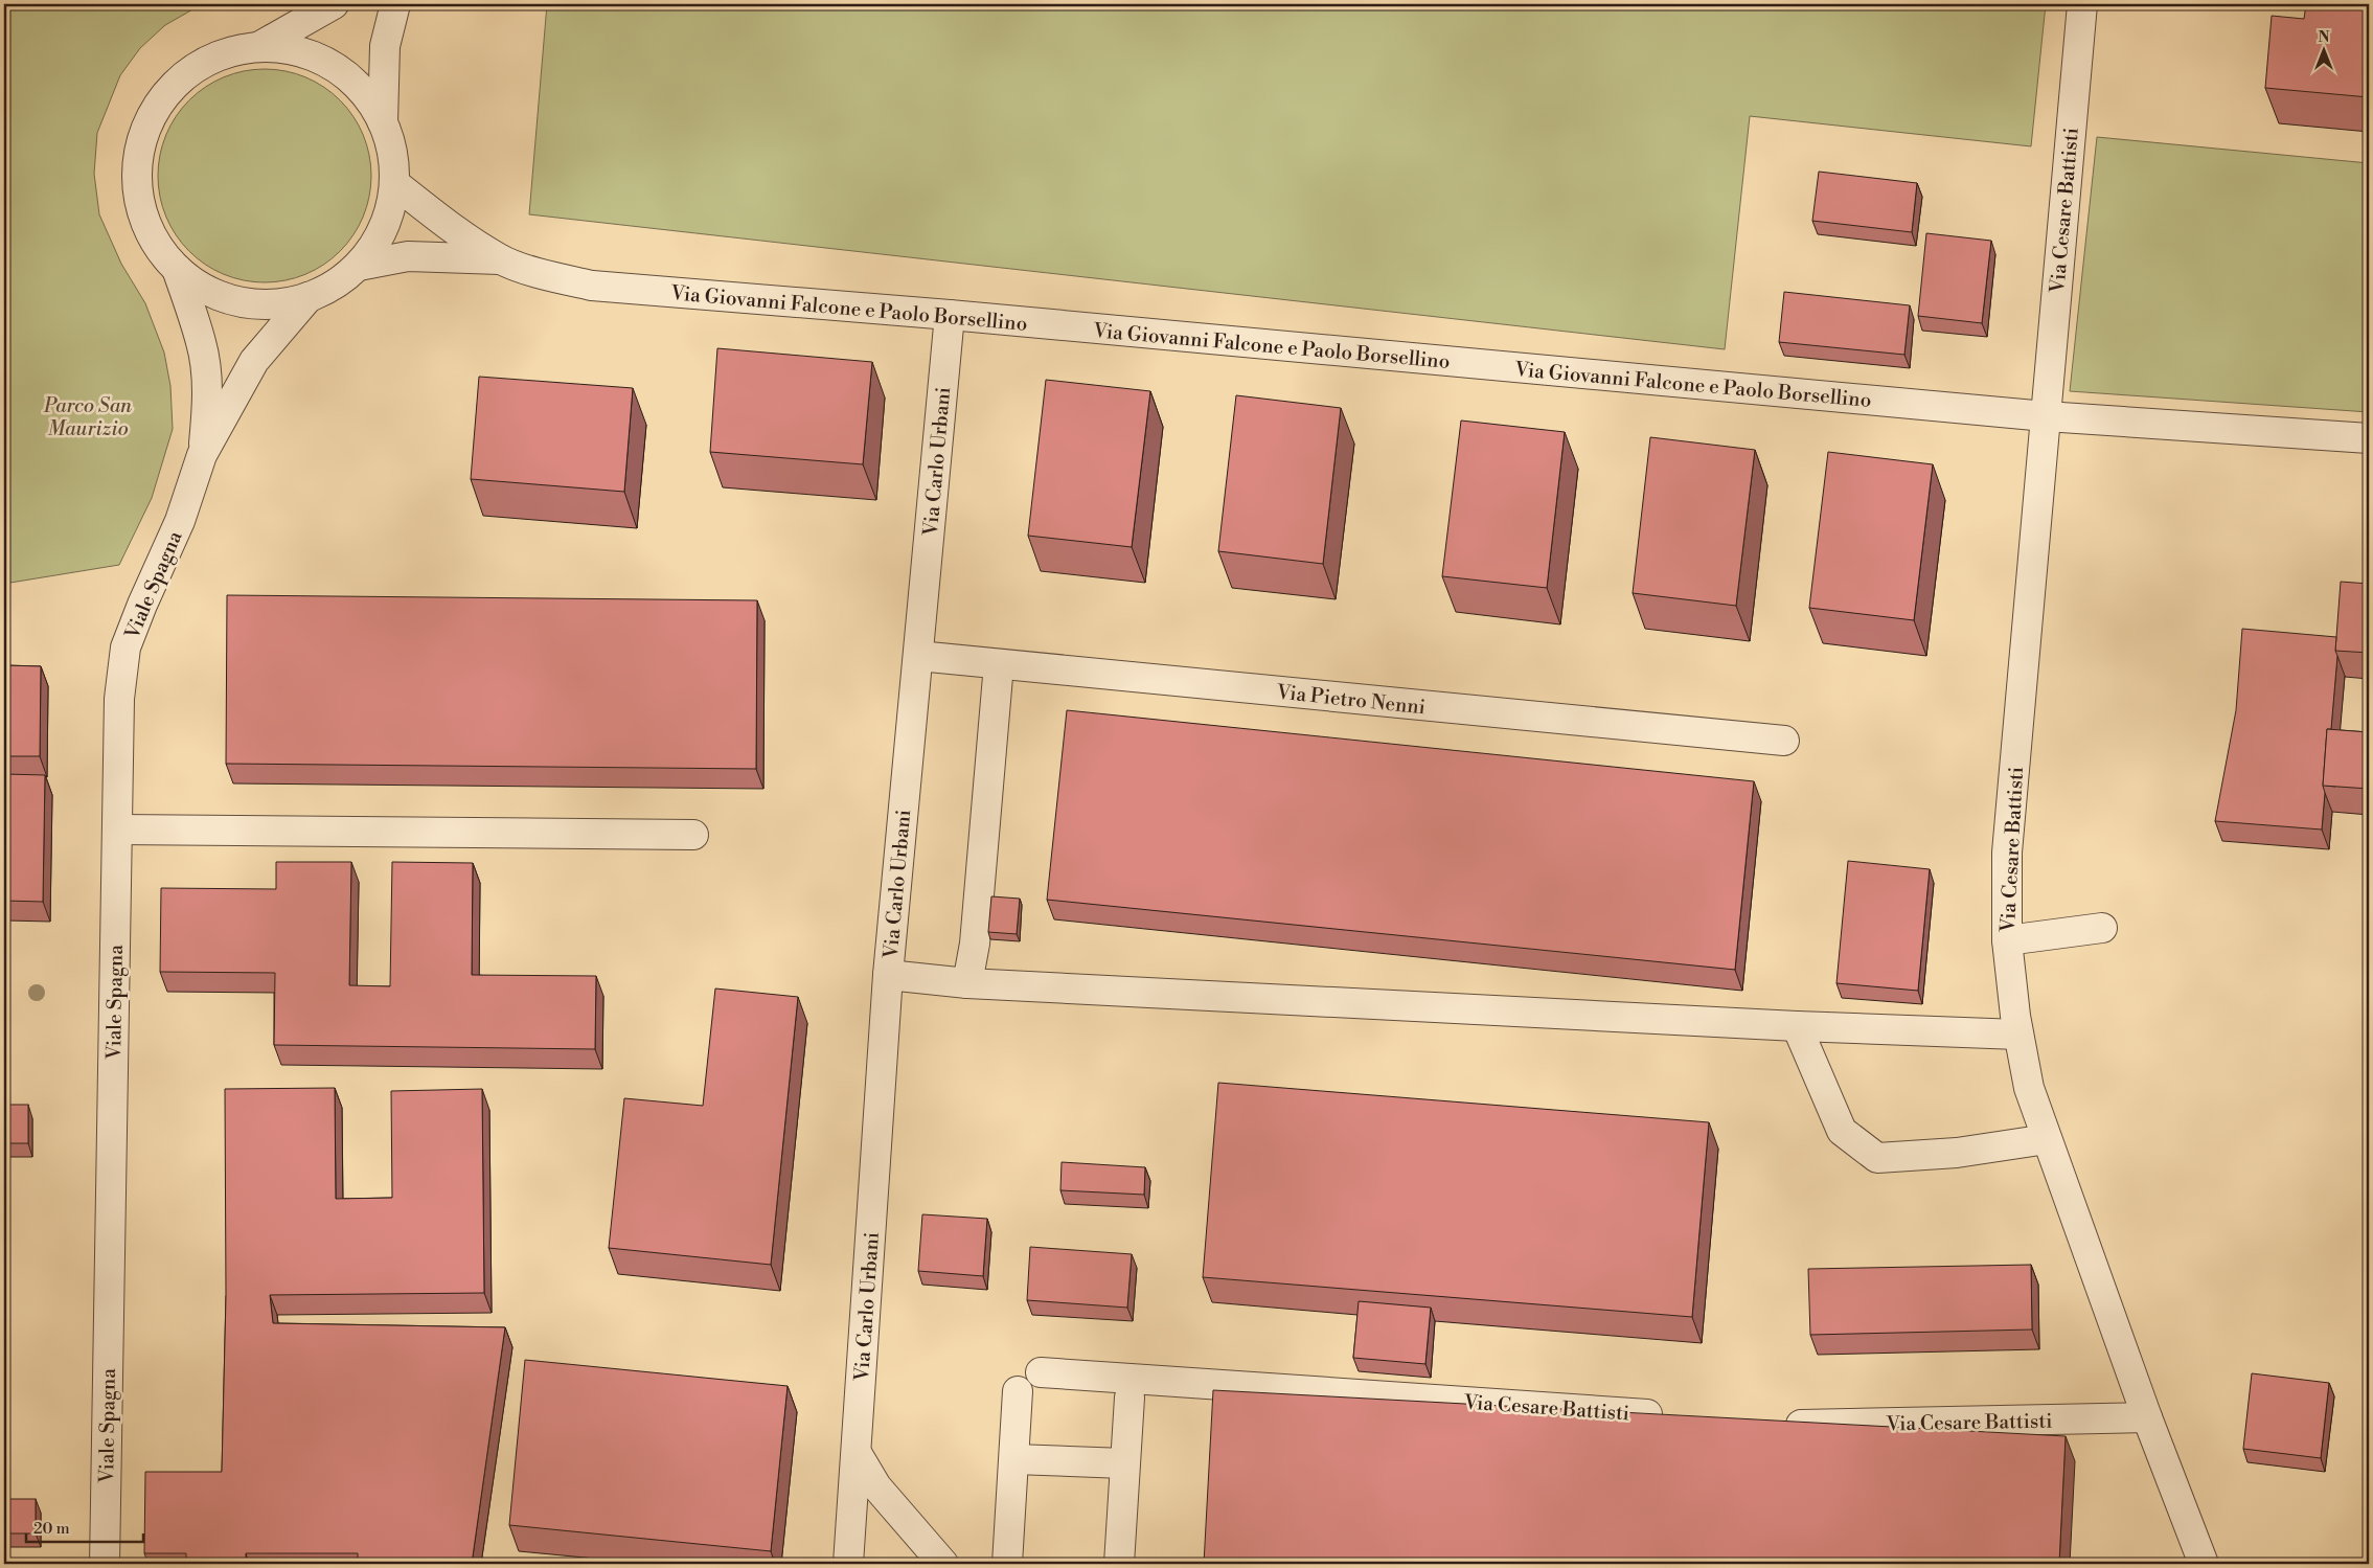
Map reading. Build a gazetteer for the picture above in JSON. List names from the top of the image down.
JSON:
{
  "streets": {
    "street": [
      "Via Cesare Battisti",
      "Via Giovanni Falcone e Paolo Borsellino",
      "Via Carlo Urbani",
      "Viale Spagna",
      "Via Pietro Nenni"
    ]
  },
  "crossings": [
    ["Via Cesare Battisti", "Via Giovanni Falcone e Paolo Borsellino"],
    ["Via Giovanni Falcone e Paolo Borsellino", "Via Carlo Urbani"],
    ["Via Carlo Urbani", "Via Pietro Nenni"]
  ],
  "parks": ["Parco San Maurizio"],
  "scale_bar": "20 m",
  "north": "top"
}
